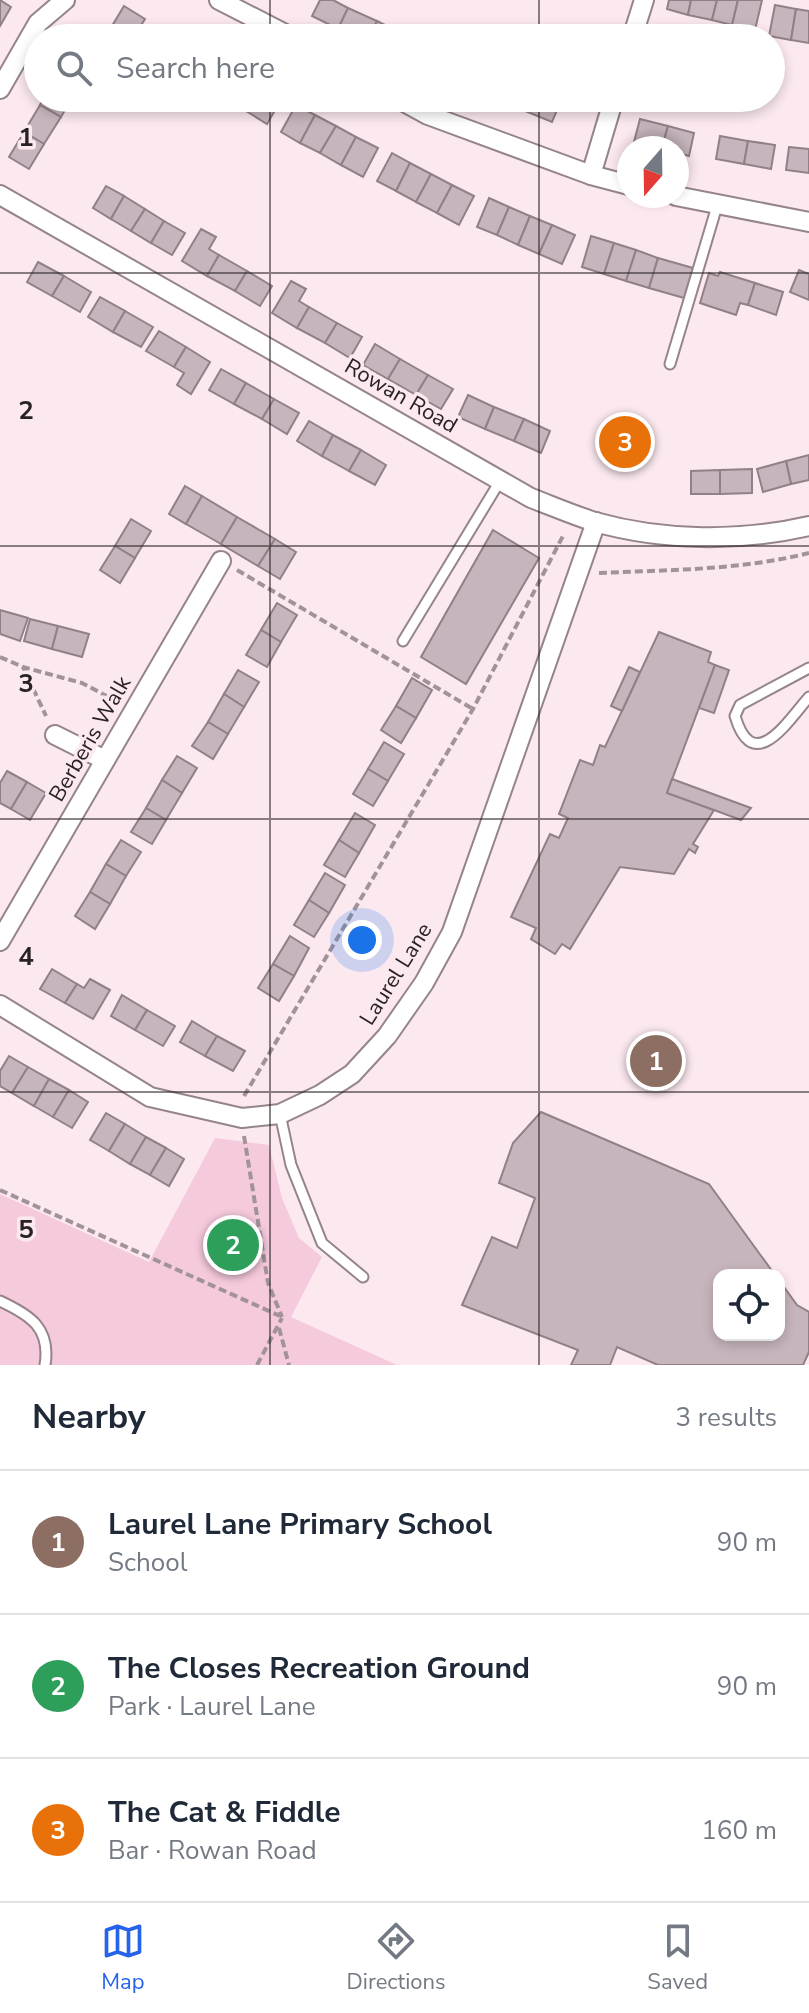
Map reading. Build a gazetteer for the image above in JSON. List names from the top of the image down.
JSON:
{
  "streets": {
    "street": ["Rowan Road", "Berberis Walk", "Laurel Lane"]
  },
  "crossings": [
    ["Rowan Road", "Laurel Lane"]
  ],
  "north": "bottom",
  "page": {
    "search": "Search here",
    "pins": ["3", "1", "2"],
    "heading": ["Nearby", "3 results"],
    "list": [
      {
        "mark": "1",
        "name": "Laurel Lane Primary School",
        "note": "School",
        "value": "90 m"
      },
      {
        "mark": "2",
        "name": "The Closes Recreation Ground",
        "note": "Park · Laurel Lane",
        "value": "90 m"
      },
      {
        "mark": "3",
        "name": "The Cat & Fiddle",
        "note": "Bar · Rowan Road",
        "value": "160 m"
      }
    ],
    "nav": ["Map", "Directions", "Saved"]
  },
  "grid": {
    "rows": [
      "1",
      "2",
      "3",
      "4",
      "5"
    ]
  }
}
